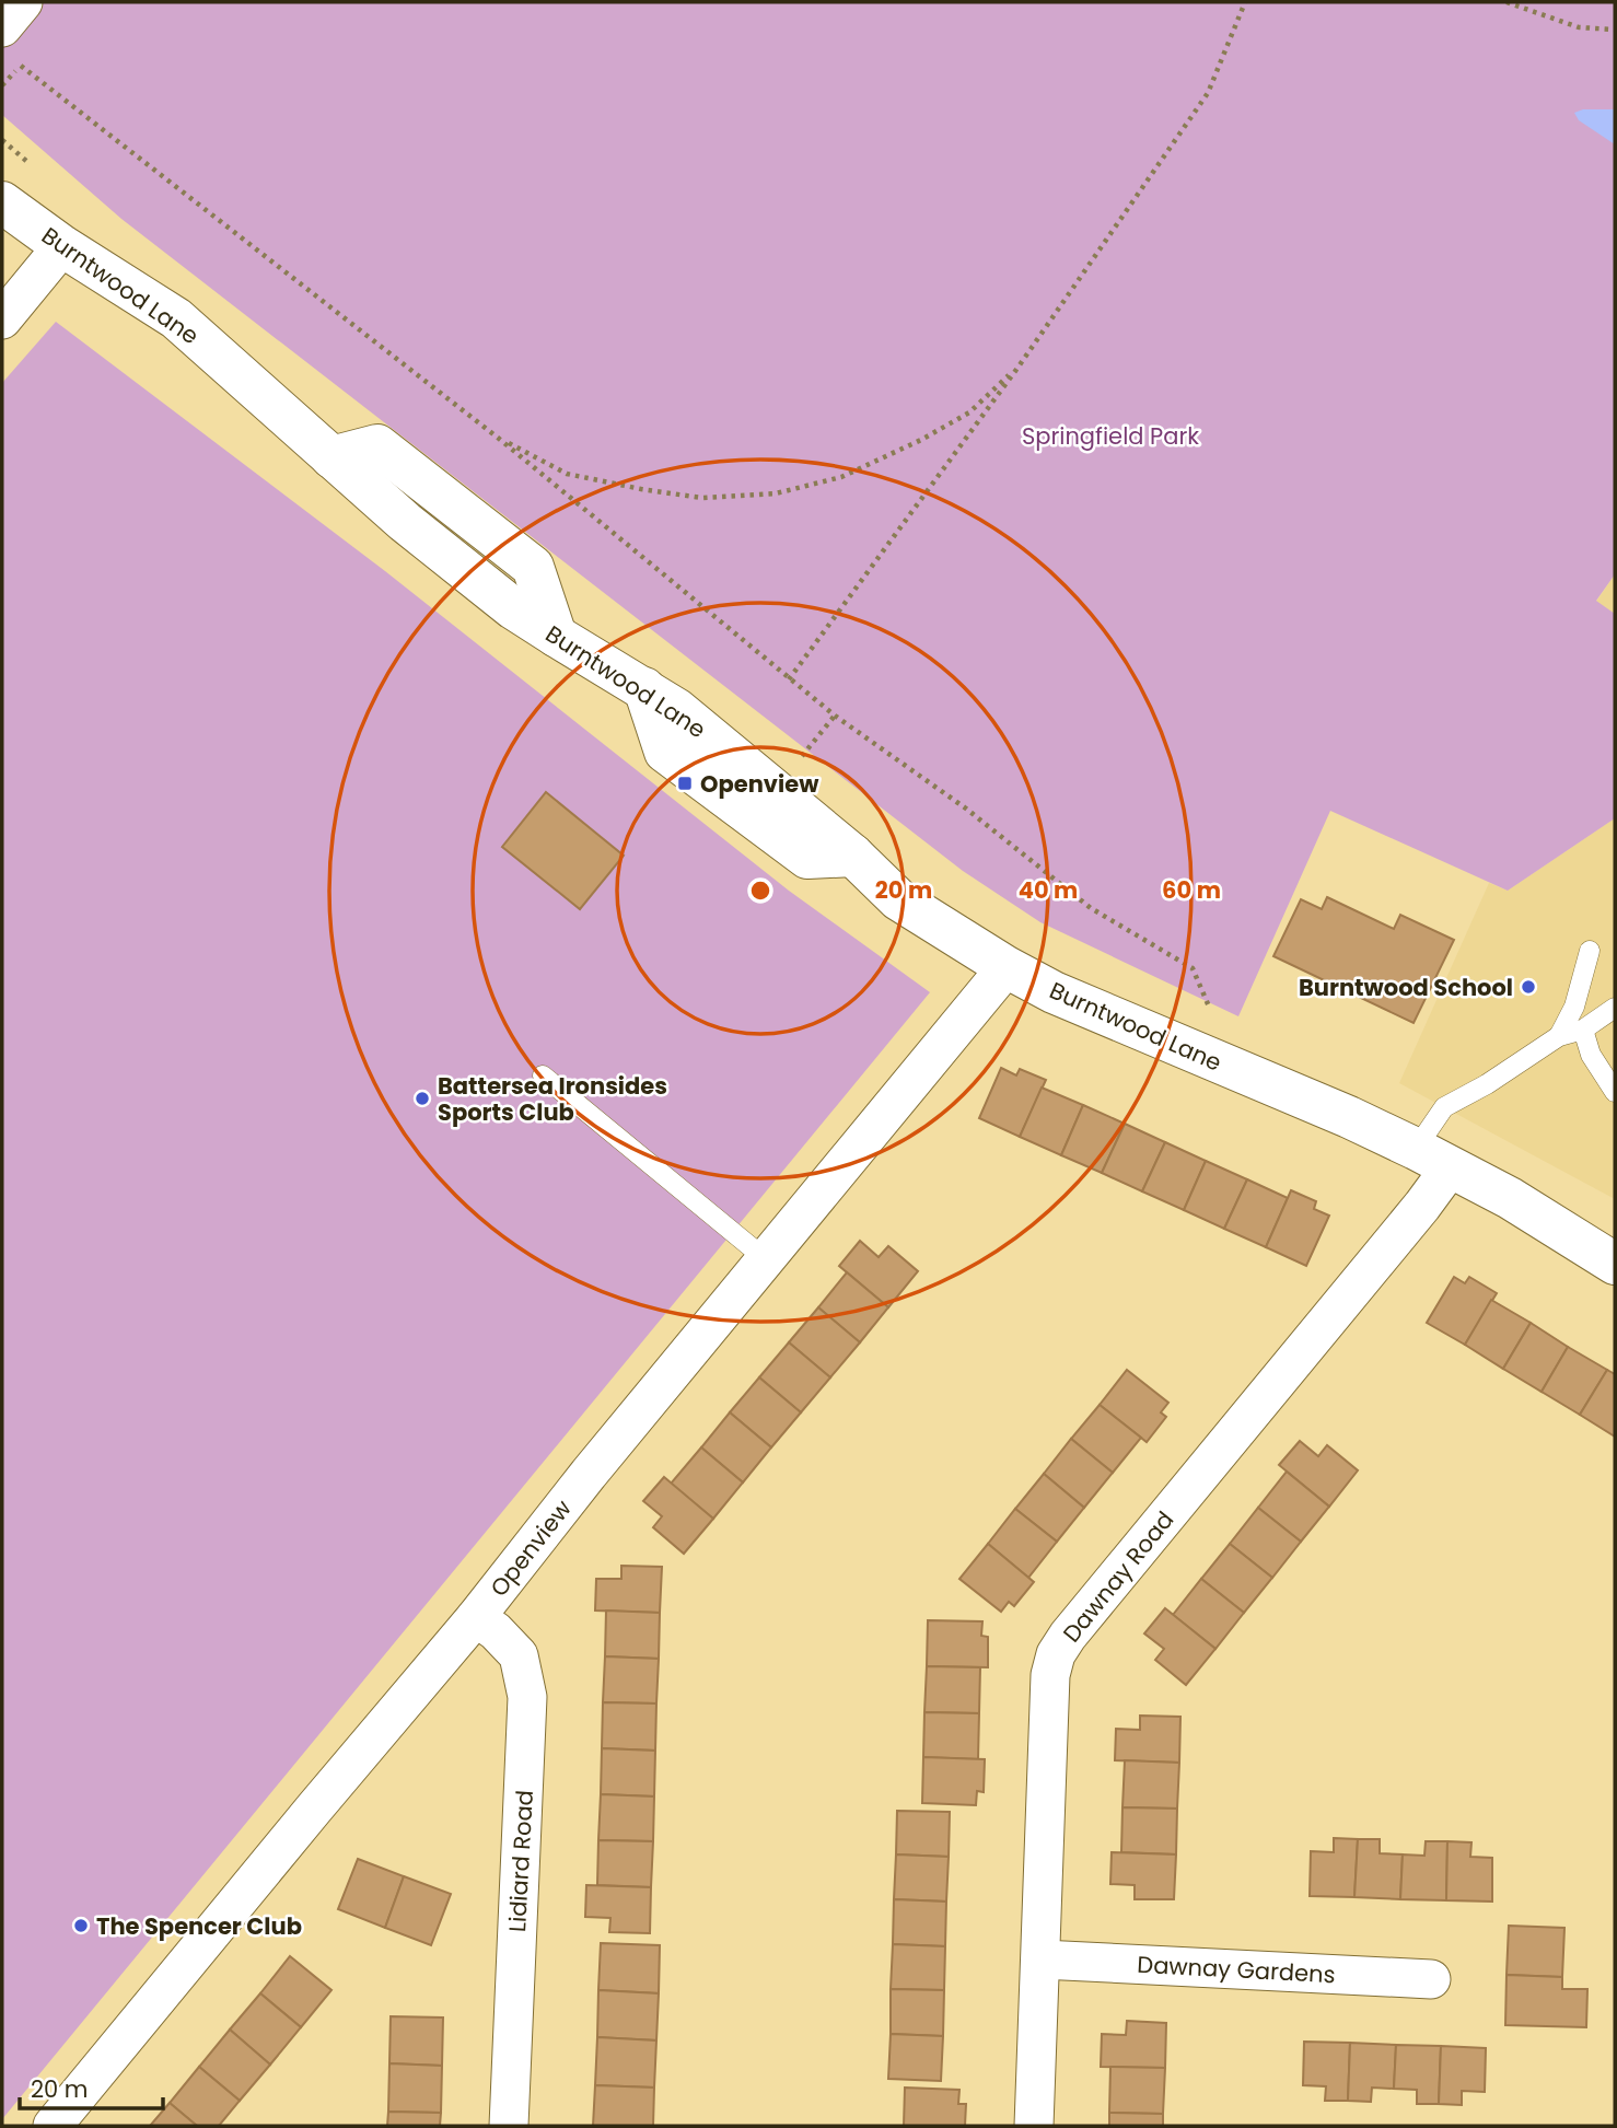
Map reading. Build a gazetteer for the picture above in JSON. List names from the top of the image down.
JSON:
{
  "streets": {
    "main road": ["Burntwood Lane"],
    "street": [
      "Openview",
      "Dawnay Road",
      "Lidiard Road",
      "Dawnay Gardens"
    ]
  },
  "crossings": [
    ["Burntwood Lane", "Openview"],
    ["Burntwood Lane", "Dawnay Road"],
    ["Openview", "Lidiard Road"],
    ["Dawnay Road", "Dawnay Gardens"]
  ],
  "parks": ["Springfield Park"],
  "places": {
    "transit": ["Openview"],
    "other": ["Burntwood School", "Battersea Ironsides Sports Club", "The Spencer Club"]
  },
  "scale_bar": "20 m",
  "rings": ["20 m", "40 m", "60 m"]
}
